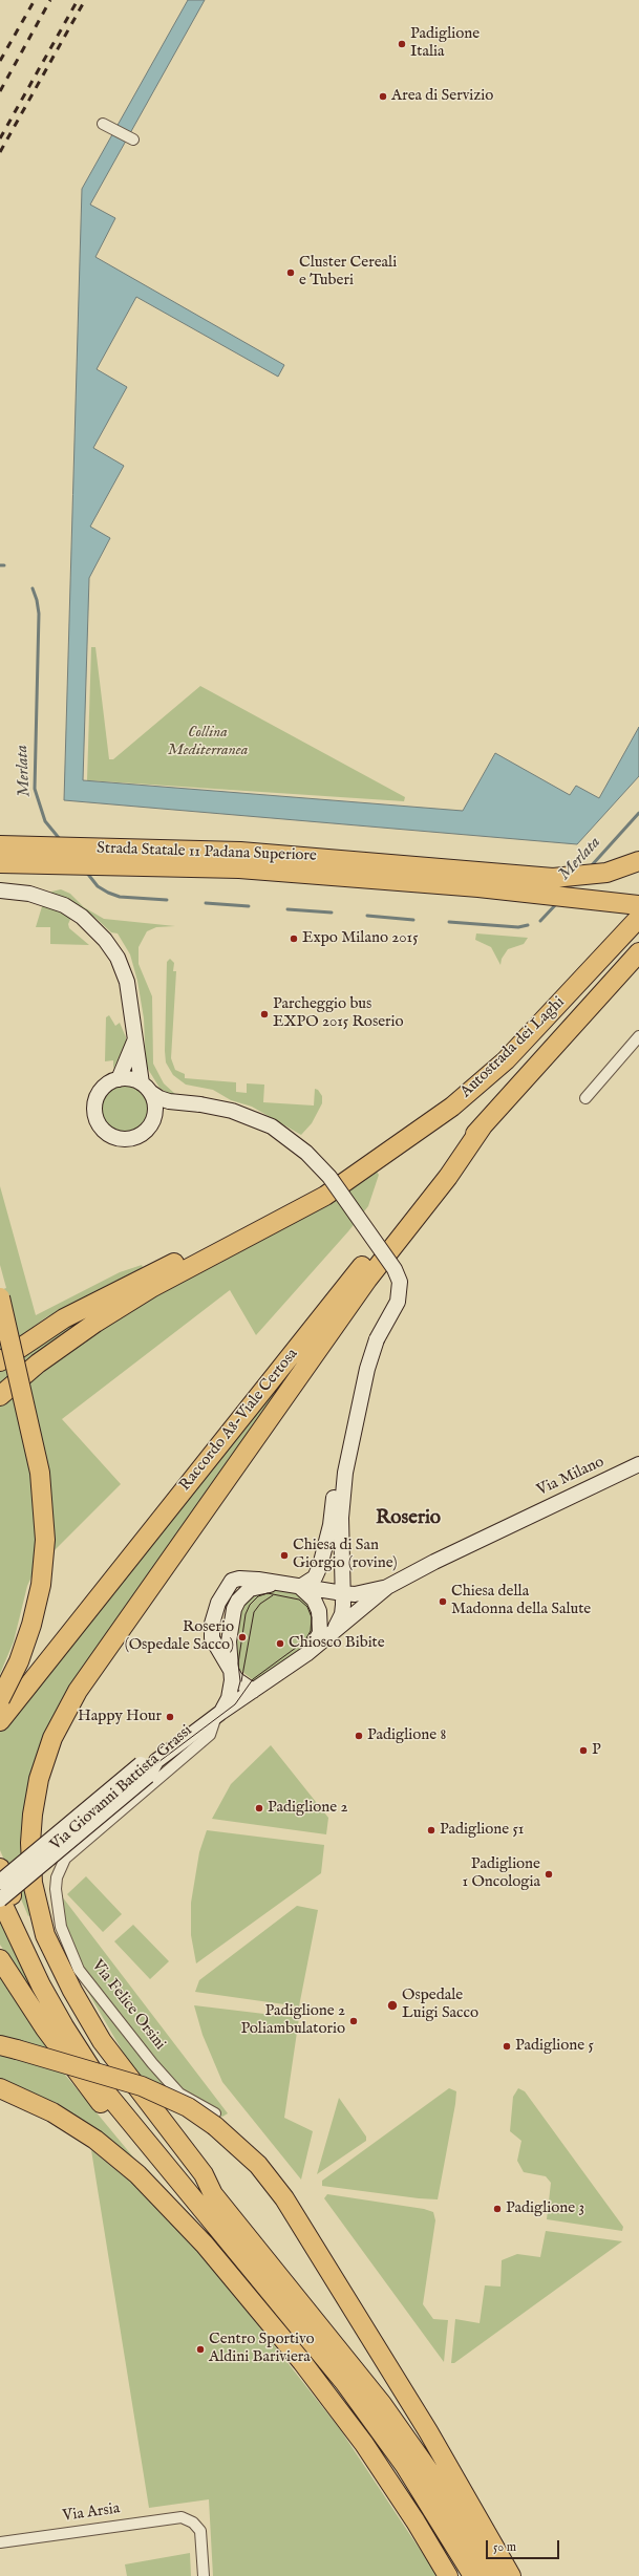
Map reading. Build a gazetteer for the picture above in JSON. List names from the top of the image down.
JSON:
{
  "streets": {
    "highway": ["Strada Statale 11 Padana Superiore", "Autostrada dei Laghi", "Raccordo A8-Viale Certosa"],
    "street": [
      "Via Milano",
      "Via Giovanni Battista Grassi",
      "Via Felice Orsini",
      "Via Arsia"
    ]
  },
  "crossings": [
    ["Autostrada dei Laghi", "Raccordo A8-Viale Certosa"],
    ["Via Milano", "Via Giovanni Battista Grassi"],
    ["Via Giovanni Battista Grassi", "Via Felice Orsini"]
  ],
  "districts": ["Roserio"],
  "water": ["Merlata"],
  "parks": ["Collina Mediterranea"],
  "places": [
    "Padiglione Italia",
    "Area di Servizio",
    "Cluster Cereali e Tuberi",
    "Expo Milano 2015",
    "Parcheggio bus EXPO 2015 Roserio",
    "Chiesa di San Giorgio (rovine)",
    "Chiesa della Madonna della Salute",
    "Roserio (Ospedale Sacco)",
    "Chiosco Bibite",
    "Happy Hour",
    "Padiglione 8",
    "P",
    "Padiglione 2",
    "Padiglione 51",
    "Padiglione 1 Oncologia",
    "Ospedale Luigi Sacco",
    "Padiglione 2 Poliambulatorio",
    "Padiglione 5",
    "Padiglione 3",
    "Centro Sportivo Aldini Bariviera"
  ],
  "scale_bar": "50 m"
}
